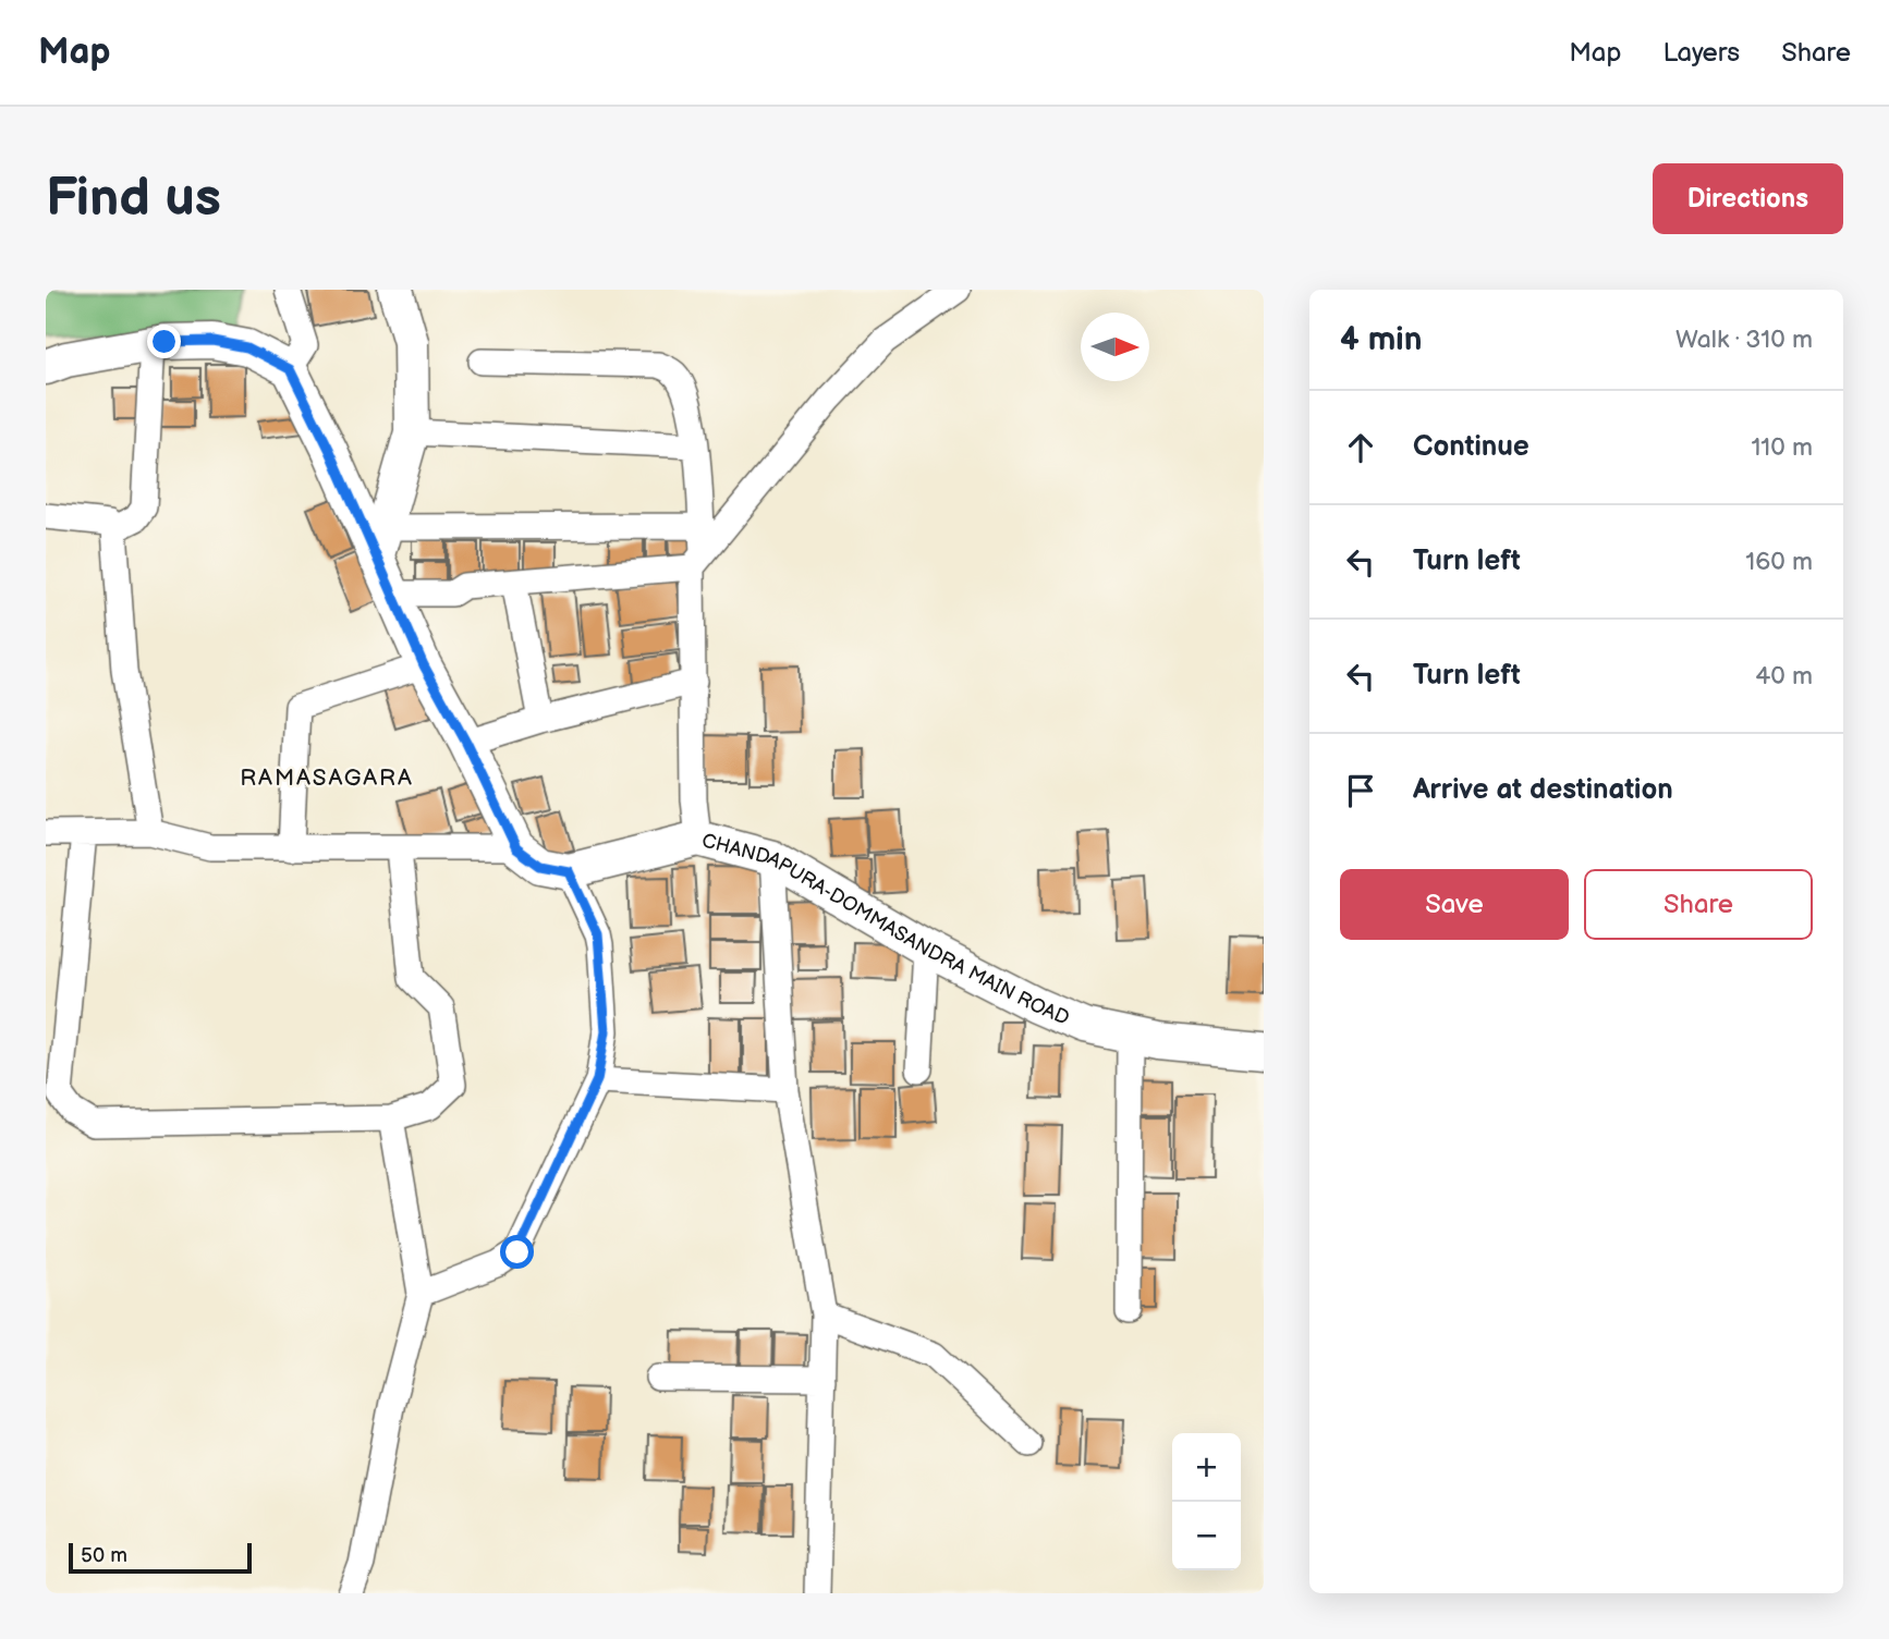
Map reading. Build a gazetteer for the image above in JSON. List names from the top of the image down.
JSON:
{
  "streets": {
    "main road": ["CHANDAPURA-DOMMASANDRA MAIN ROAD"]
  },
  "districts": ["RAMASAGARA"],
  "scale_bar": "50 m",
  "north": "right",
  "page": {
    "header": "Map",
    "nav": ["Map", "Layers", "Share"],
    "buttons": [
      "Directions",
      ["Save", "Share"]
    ],
    "title": "Find us",
    "heading": ["4 min", "Walk · 310 m"],
    "list": [
      ["Continue", "110 m"],
      ["Turn left", "160 m"],
      ["Turn left", "40 m"],
      "Arrive at destination"
    ],
    "map_buttons": ["+", "−"],
    "scale": "50 m"
  }
}
